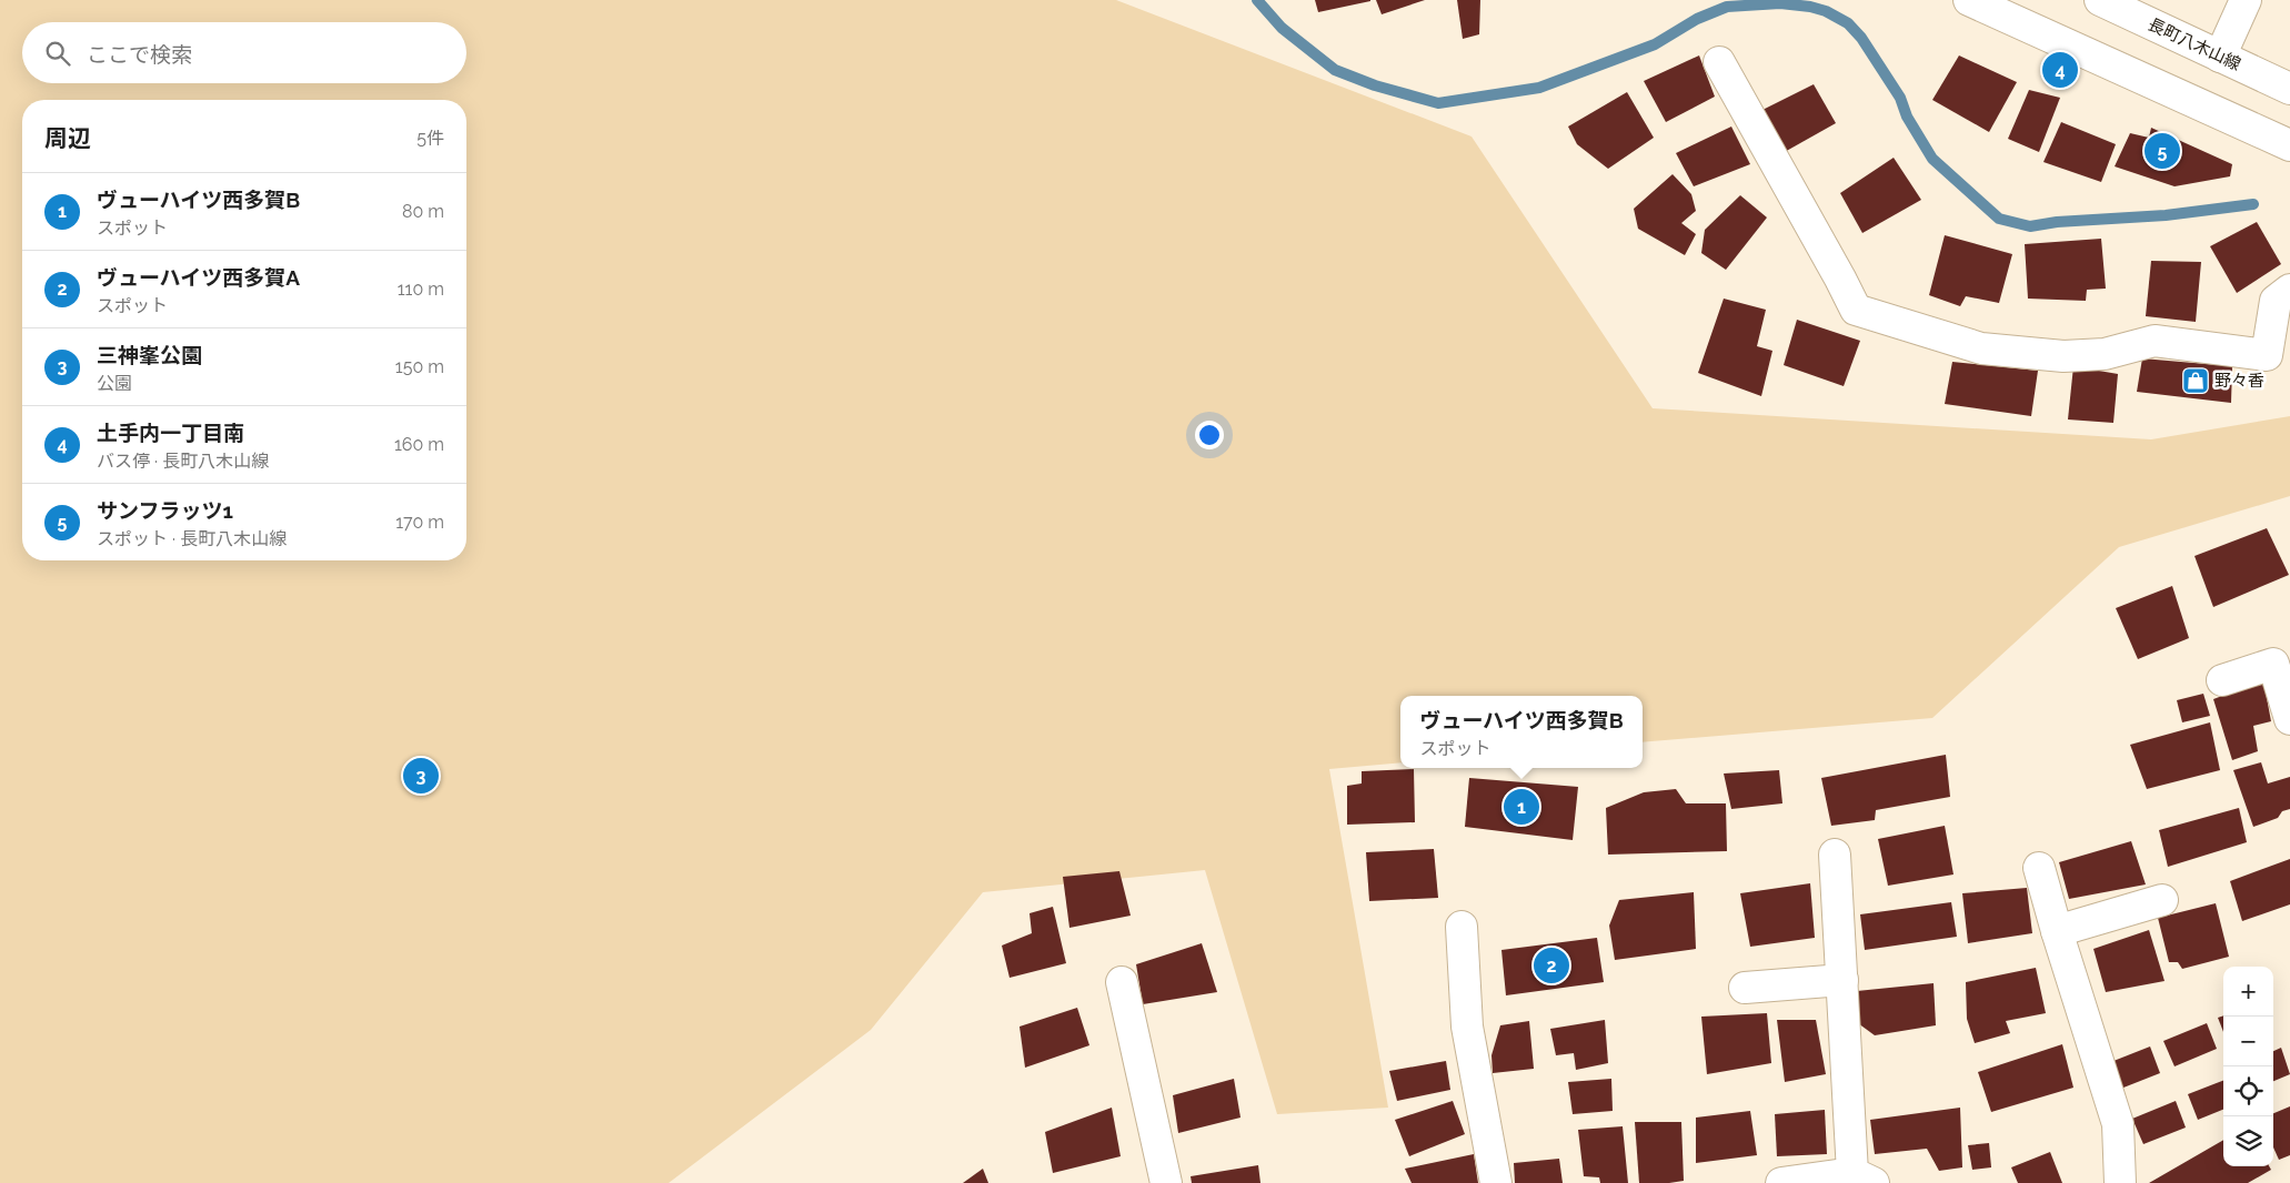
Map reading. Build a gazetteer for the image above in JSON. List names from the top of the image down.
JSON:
{
  "streets": {
    "street": ["長町八木山線"]
  },
  "places": {
    "shop": ["野々香"]
  },
  "page": {
    "search": "ここで検索",
    "pins": [
      "4",
      "5",
      "3",
      "1",
      "2"
    ],
    "heading": ["周辺", "5件"],
    "list": [
      {
        "mark": "1",
        "name": "ヴューハイツ西多賀B",
        "note": "スポット",
        "value": "80 m"
      },
      {
        "mark": "2",
        "name": "ヴューハイツ西多賀A",
        "note": "スポット",
        "value": "110 m"
      },
      {
        "mark": "3",
        "name": "三神峯公園",
        "note": "公園",
        "value": "150 m"
      },
      {
        "mark": "4",
        "name": "土手内一丁目南",
        "note": "バス停 · 長町八木山線",
        "value": "160 m"
      },
      {
        "mark": "5",
        "name": "サンフラッツ1",
        "note": "スポット · 長町八木山線",
        "value": "170 m"
      }
    ],
    "popup": ["ヴューハイツ西多賀B", "スポット"],
    "map_buttons": ["+", "−"]
  }
}
